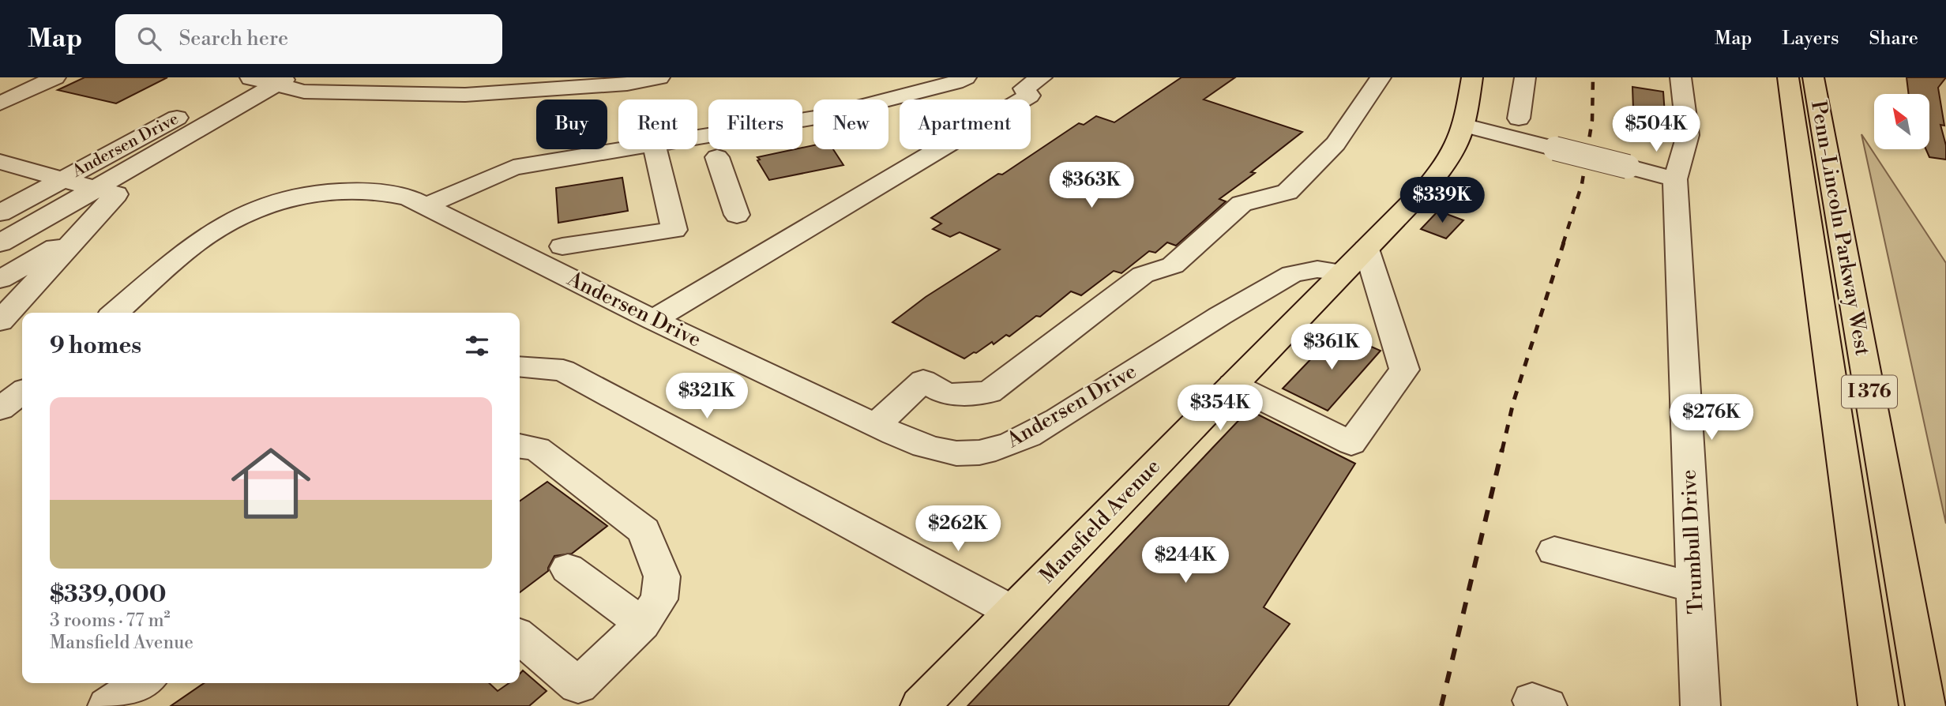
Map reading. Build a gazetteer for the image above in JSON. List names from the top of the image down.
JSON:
{
  "streets": {
    "main road": ["Penn-Lincoln Parkway West", "I 376", "Mansfield Avenue"],
    "street": ["Andersen Drive", "Trumbull Drive"]
  },
  "crossings": [
    ["Andersen Drive", "Mansfield Avenue"]
  ],
  "north": "top left",
  "page": {
    "header": "Map",
    "search": "Search here",
    "nav": ["Map", "Layers", "Share"],
    "chip": [
      "Buy",
      "Rent",
      "Filters",
      "New",
      "Apartment"
    ],
    "price": [
      "$504K",
      "$363K",
      "$339K",
      "$361K",
      "$321K",
      "$354K",
      "$276K",
      "$262K",
      "$244K"
    ],
    "heading": "9 homes",
    "list": [
      {
        "name": "$339,000",
        "note": "3 rooms · 77 m² · Mansfield Avenue"
      }
    ]
  }
}
